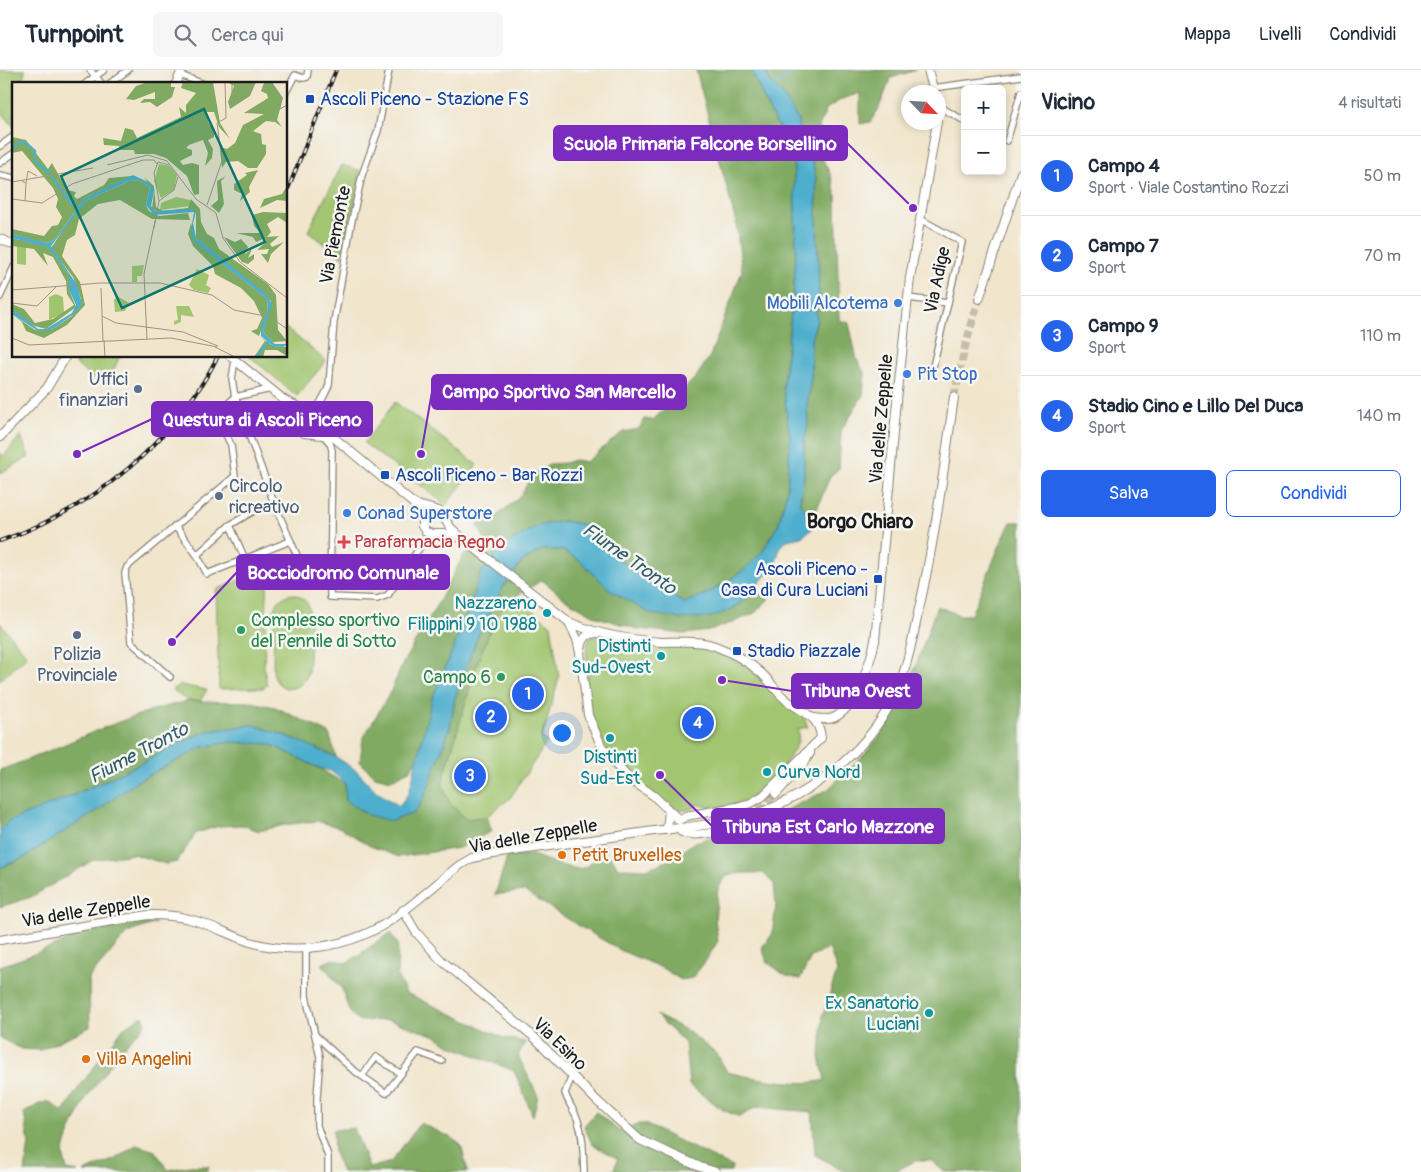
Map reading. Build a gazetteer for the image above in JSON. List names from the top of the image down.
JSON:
{
  "streets": {
    "street": [
      "Via Piemonte",
      "Via Adige",
      "Via delle Zeppelle",
      "Via Esino"
    ]
  },
  "crossings": [
    ["Via Adige", "Via delle Zeppelle"],
    ["Via delle Zeppelle", "Via Esino"]
  ],
  "districts": ["Borgo Chiaro"],
  "water": ["Fiume Tronto"],
  "places": {
    "transit": [
      "Ascoli Piceno - Stazione FS",
      "Ascoli Piceno - Bar Rozzi",
      "Ascoli Piceno - Casa di Cura Luciani",
      "Stadio Piazzale"
    ],
    "other": [
      "Scuola Primaria Falcone Borsellino",
      "Mobili Alcotema",
      "Pit Stop",
      "Uffici finanziari",
      "Questura di Ascoli Piceno",
      "Campo Sportivo San Marcello",
      "Circolo ricreativo",
      "Conad Superstore",
      "Nazzareno Filippini 9 10 1988",
      "Complesso sportivo del Pennile di Sotto",
      "Polizia Provinciale",
      "Bocciodromo Comunale",
      "Distinti Sud-Ovest",
      "Campo 6",
      "Tribuna Ovest",
      "Distinti Sud-Est",
      "Curva Nord",
      "Tribuna Est Carlo Mazzone",
      "Petit Bruxelles",
      "Ex Sanatorio Luciani",
      "Villa Angelini"
    ],
    "health": ["Parafarmacia Regno"]
  },
  "north": "bottom right",
  "page": {
    "header": "Turnpoint",
    "search": "Cerca qui",
    "nav": ["Mappa", "Livelli", "Condividi"],
    "heading": ["Vicino", "4 risultati"],
    "map_buttons": ["+", "−"],
    "list": [
      {
        "mark": "1",
        "name": "Campo 4",
        "note": "Sport · Viale Costantino Rozzi",
        "value": "50 m"
      },
      {
        "mark": "2",
        "name": "Campo 7",
        "note": "Sport",
        "value": "70 m"
      },
      {
        "mark": "3",
        "name": "Campo 9",
        "note": "Sport",
        "value": "110 m"
      },
      {
        "mark": "4",
        "name": "Stadio Cino e Lillo Del Duca",
        "note": "Sport",
        "value": "140 m"
      }
    ],
    "buttons": ["Salva", "Condividi"],
    "pins": [
      "1",
      "2",
      "4",
      "3"
    ]
  }
}
